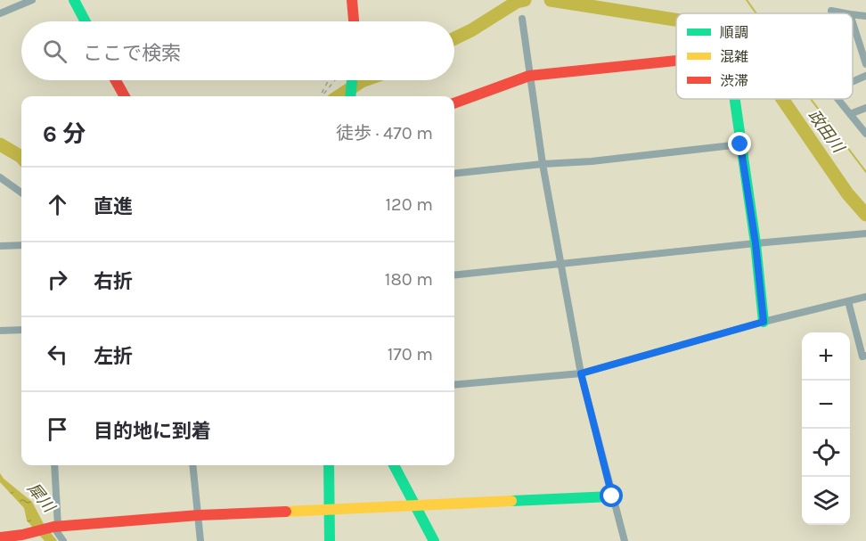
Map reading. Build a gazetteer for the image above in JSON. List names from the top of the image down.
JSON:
{
  "water": ["政田川", "犀川"],
  "legend": ["順調", "混雑", "渋滞"],
  "page": {
    "search": "ここで検索",
    "heading": ["6 分", "徒歩 · 470 m"],
    "list": [
      ["直進", "120 m"],
      ["右折", "180 m"],
      ["左折", "170 m"],
      "目的地に到着"
    ],
    "map_buttons": ["+", "−"]
  }
}
